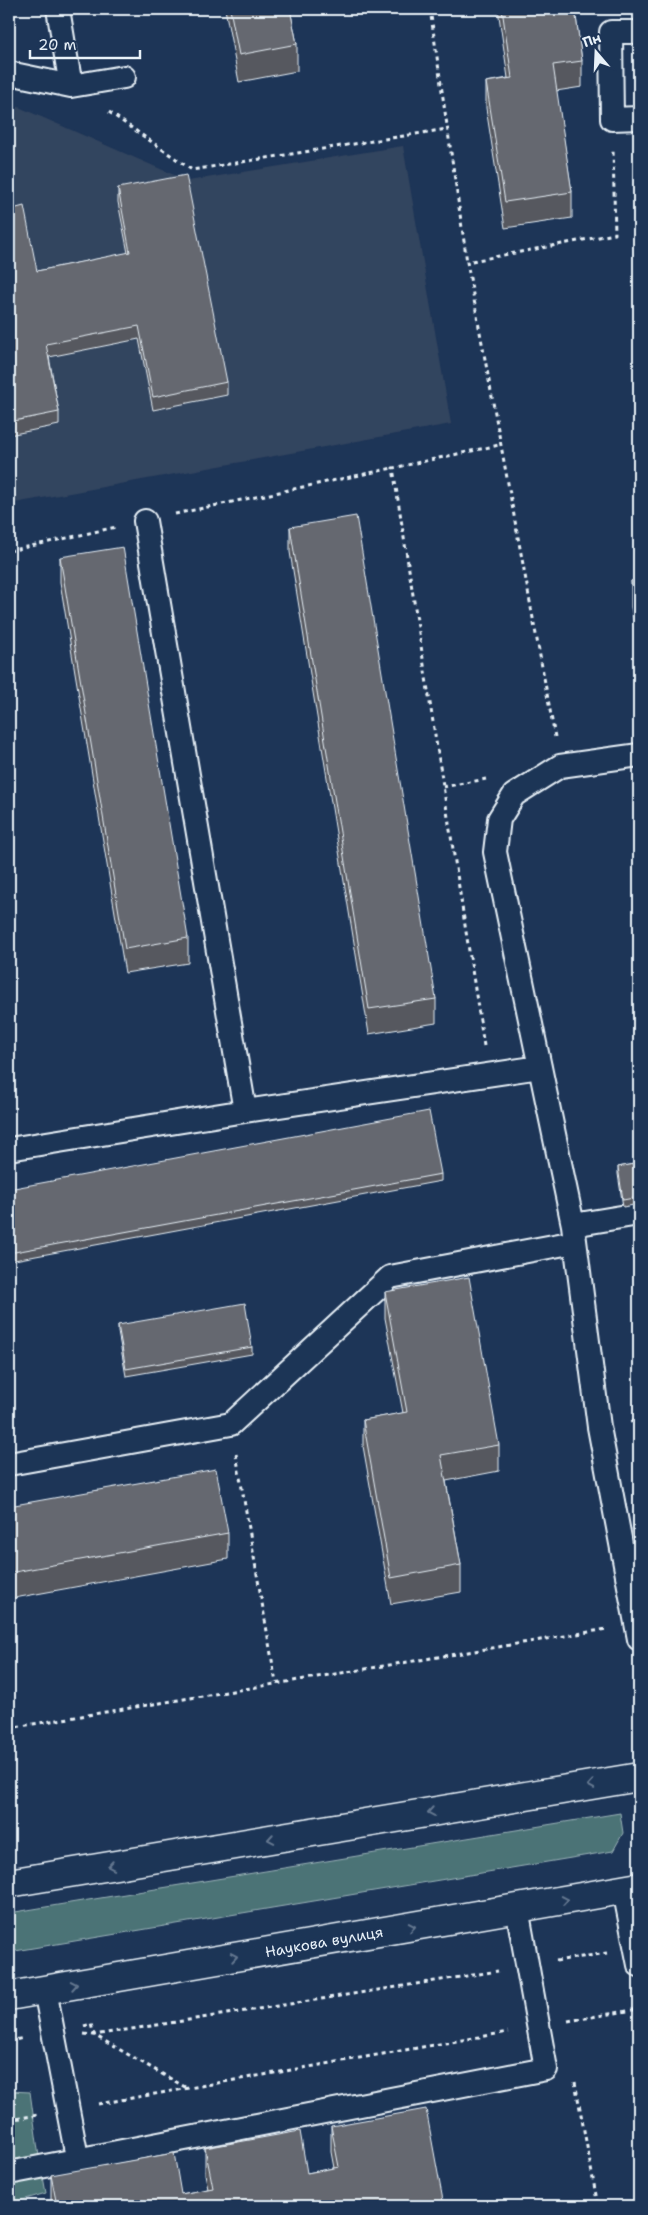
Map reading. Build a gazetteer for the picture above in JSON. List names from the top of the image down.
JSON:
{
  "streets": {
    "main road": ["Наукова вулиця"]
  },
  "scale_bar": "20 m",
  "north": "top"
}
